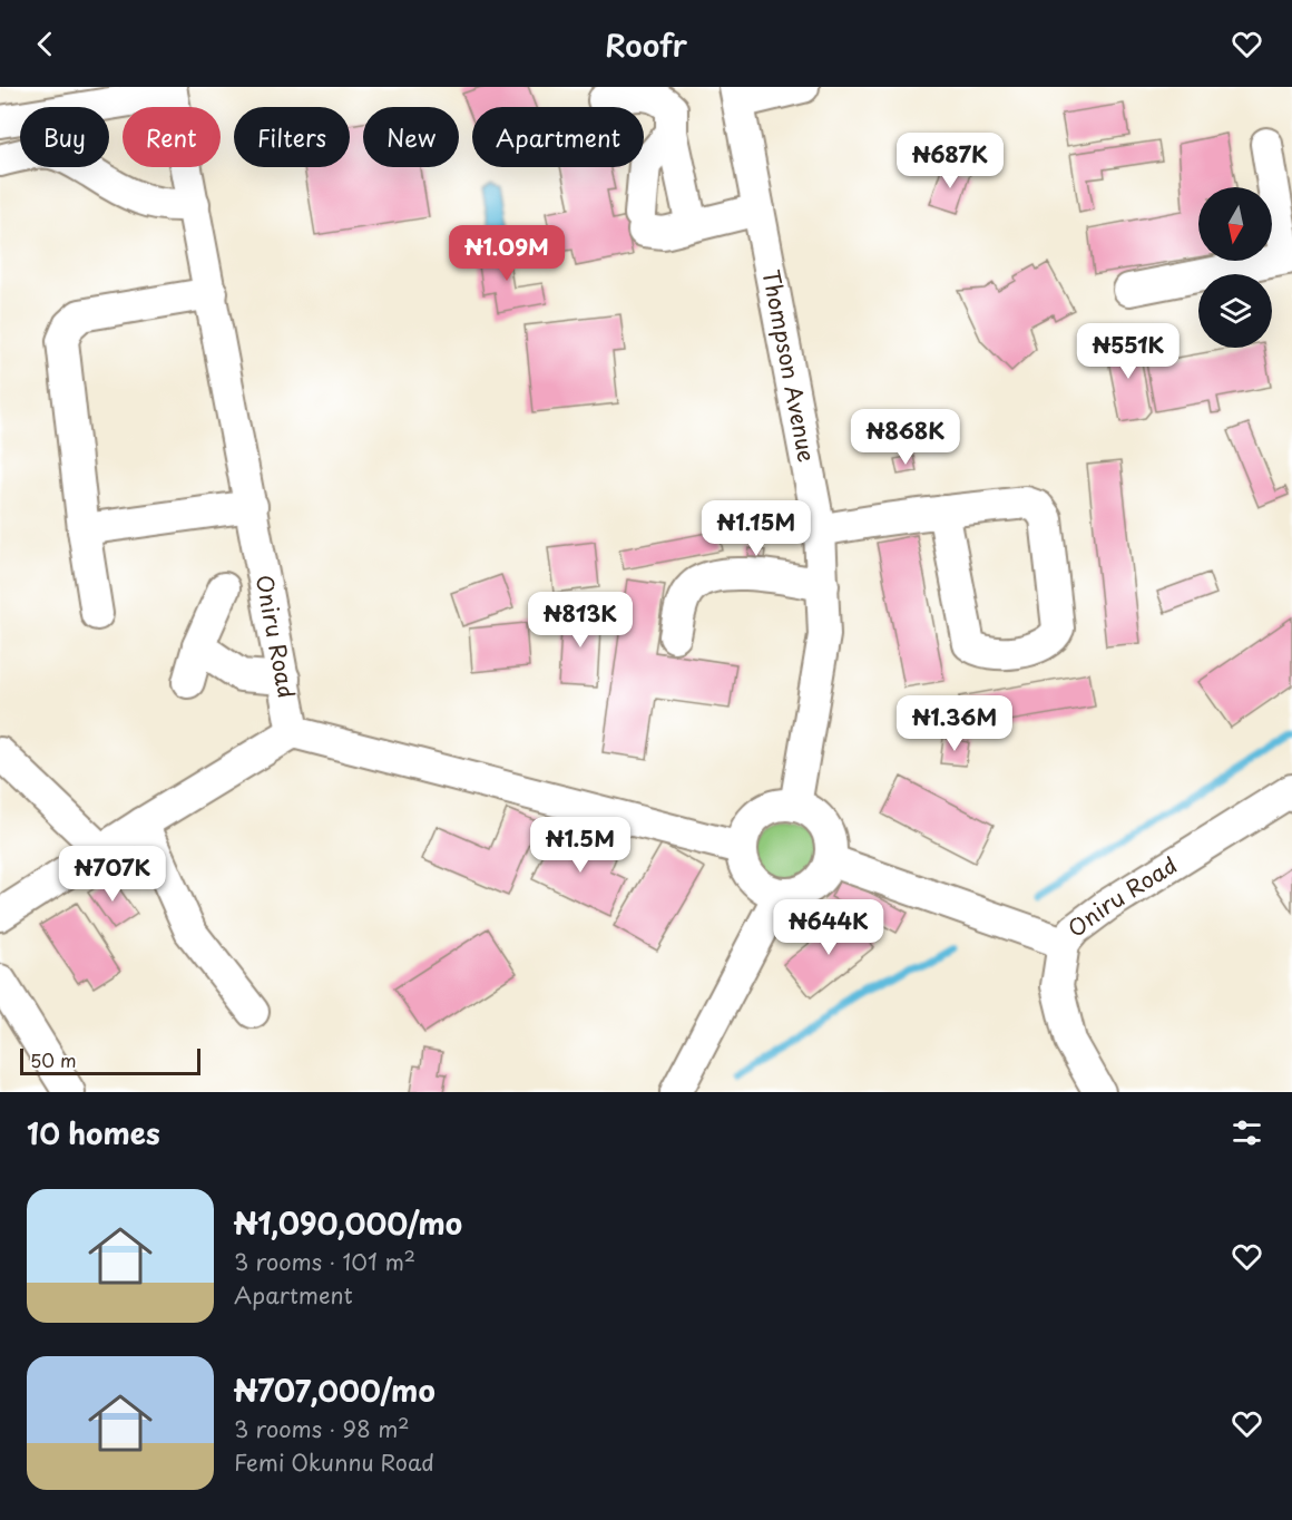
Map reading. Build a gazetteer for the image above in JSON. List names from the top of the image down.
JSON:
{
  "streets": {
    "street": ["Thompson Avenue", "Oniru Road"]
  },
  "crossings": [
    ["Thompson Avenue", "Oniru Road"]
  ],
  "scale_bar": "50 m",
  "north": "bottom",
  "page": {
    "header": "Roofr",
    "chip": [
      "Buy",
      "Rent",
      "Filters",
      "New",
      "Apartment"
    ],
    "price": [
      "₦687K",
      "₦1.09M",
      "₦551K",
      "₦868K",
      "₦1.15M",
      "₦813K",
      "₦1.36M",
      "₦1.5M",
      "₦707K",
      "₦644K"
    ],
    "scale": "50 m",
    "heading": "10 homes",
    "list": [
      {
        "name": "₦1,090,000/mo",
        "note": "3 rooms · 101 m² · Apartment"
      },
      {
        "name": "₦707,000/mo",
        "note": "3 rooms · 98 m² · Femi Okunnu Road"
      }
    ]
  }
}
